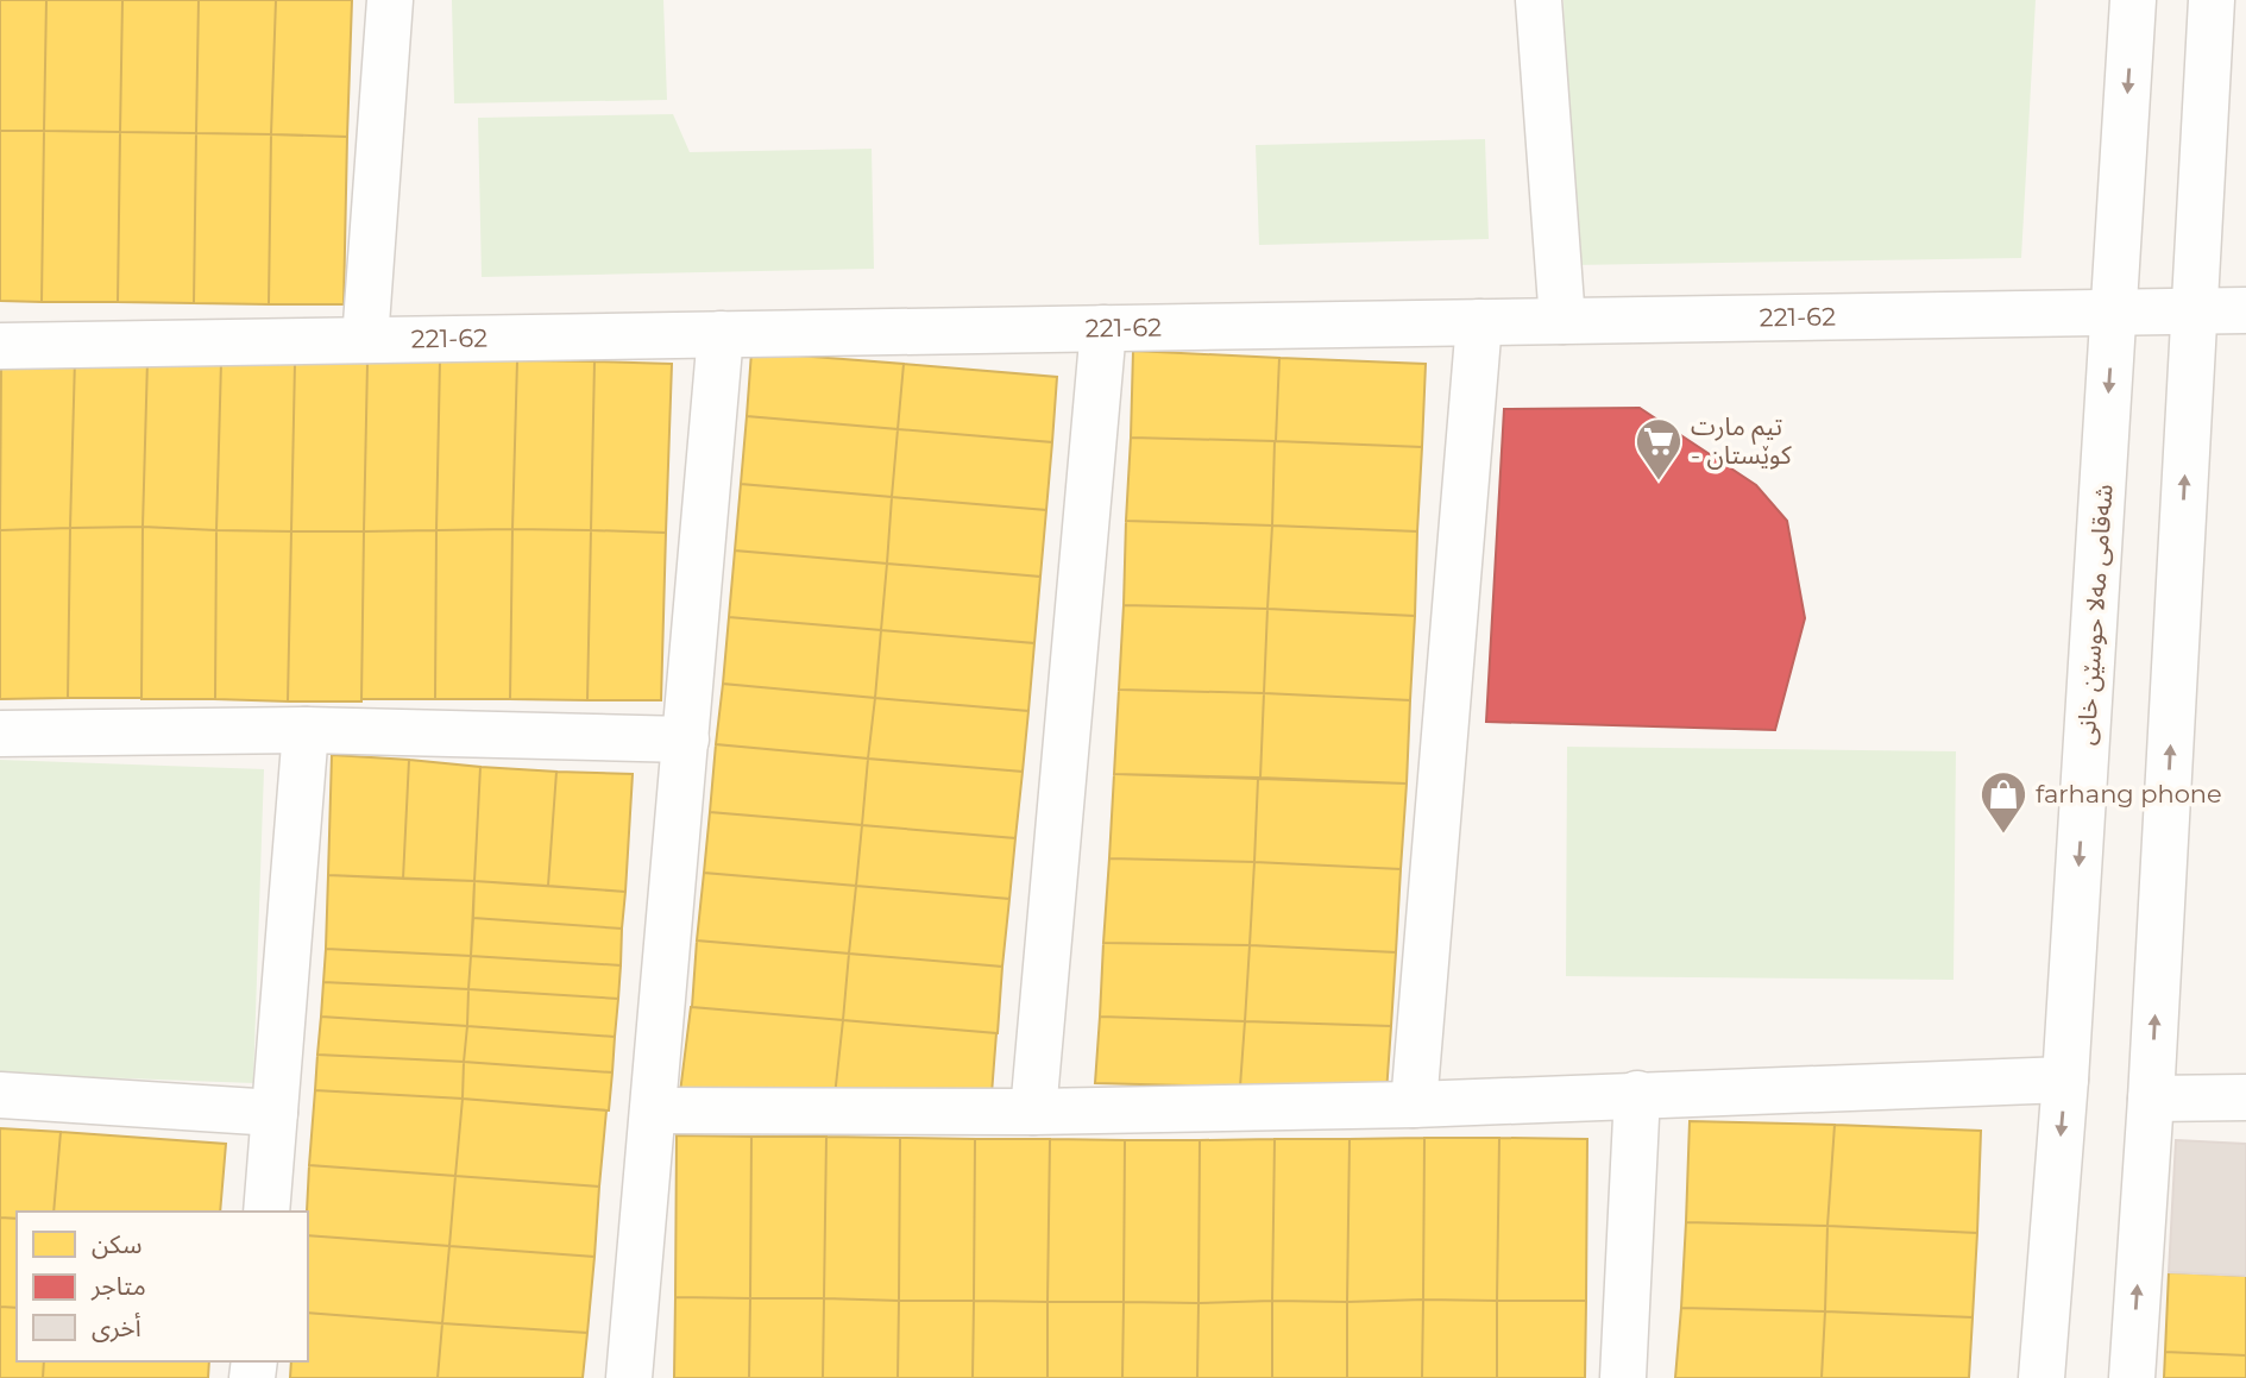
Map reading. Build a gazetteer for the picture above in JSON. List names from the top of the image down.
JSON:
{
  "streets": {
    "street": ["221-62", "شەقامی مەلا حوسێن خانی"]
  },
  "crossings": [
    ["221-62", "شەقامی مەلا حوسێن خانی"]
  ],
  "places": {
    "supermarket": ["تیم مارت - کوێستان"],
    "shop": ["farhang phone"]
  },
  "legend": ["سكن", "متاجر", "أخرى"]
}
